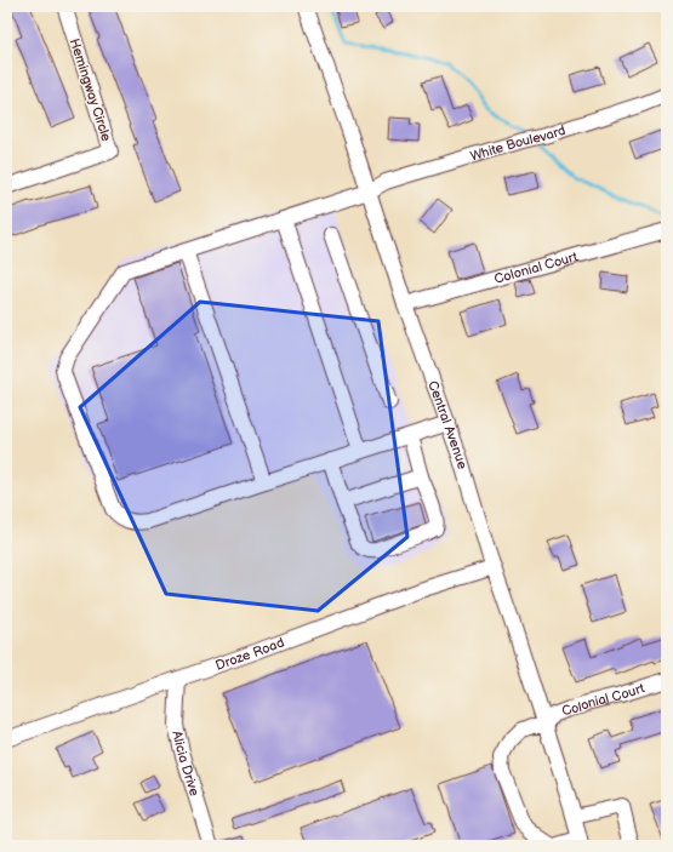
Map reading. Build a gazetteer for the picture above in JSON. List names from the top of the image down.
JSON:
{
  "streets": {
    "street": [
      "Hemingway Circle",
      "White Boulevard",
      "Colonial Court",
      "Central Avenue",
      "Droze Road",
      "Alicia Drive"
    ]
  },
  "crossings": [
    ["White Boulevard", "Central Avenue"],
    ["Colonial Court", "Central Avenue"],
    ["Central Avenue", "Droze Road"],
    ["Droze Road", "Alicia Drive"]
  ]
}
